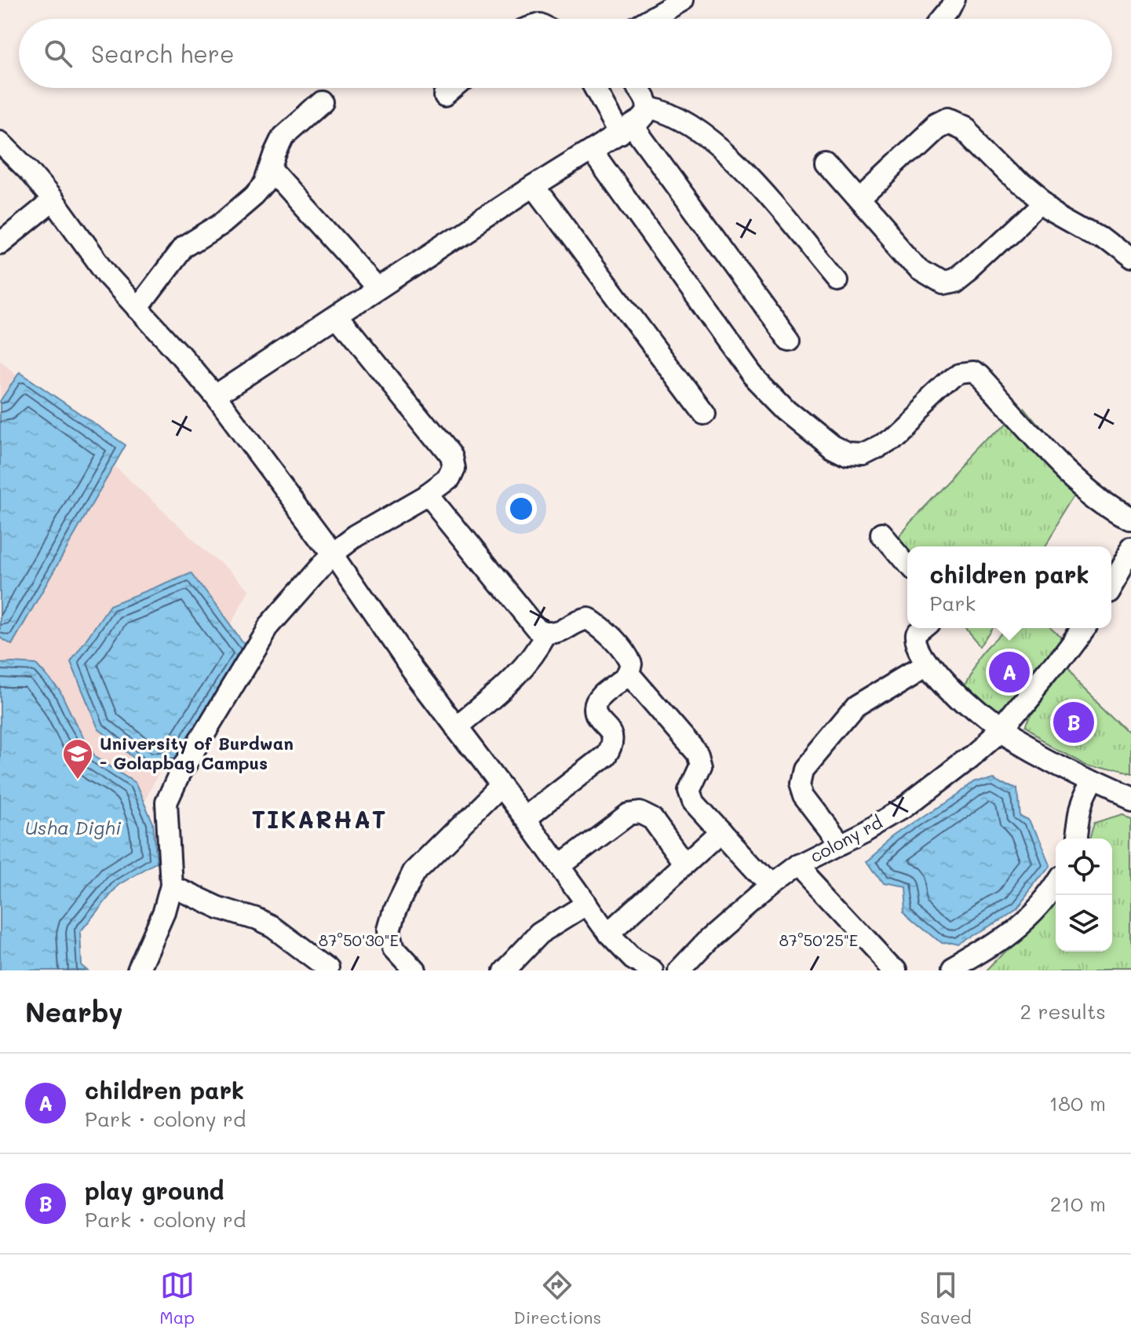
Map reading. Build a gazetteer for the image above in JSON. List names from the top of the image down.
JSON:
{
  "streets": {
    "street": ["colony rd"]
  },
  "districts": ["TIKARHAT"],
  "water": ["Usha Dighi"],
  "places": {
    "school or university": ["University of Burdwan - Golapbag Campus"]
  },
  "page": {
    "search": "Search here",
    "popup": ["children park", "Park"],
    "pins": ["A", "B"],
    "heading": ["Nearby", "2 results"],
    "list": [
      {
        "mark": "A",
        "name": "children park",
        "note": "Park · colony rd",
        "value": "180 m"
      },
      {
        "mark": "B",
        "name": "play ground",
        "note": "Park · colony rd",
        "value": "210 m"
      }
    ],
    "nav": ["Map", "Directions", "Saved"]
  },
  "coordinates": ["87°50'30\"E", "87°50'25\"E"]
}
